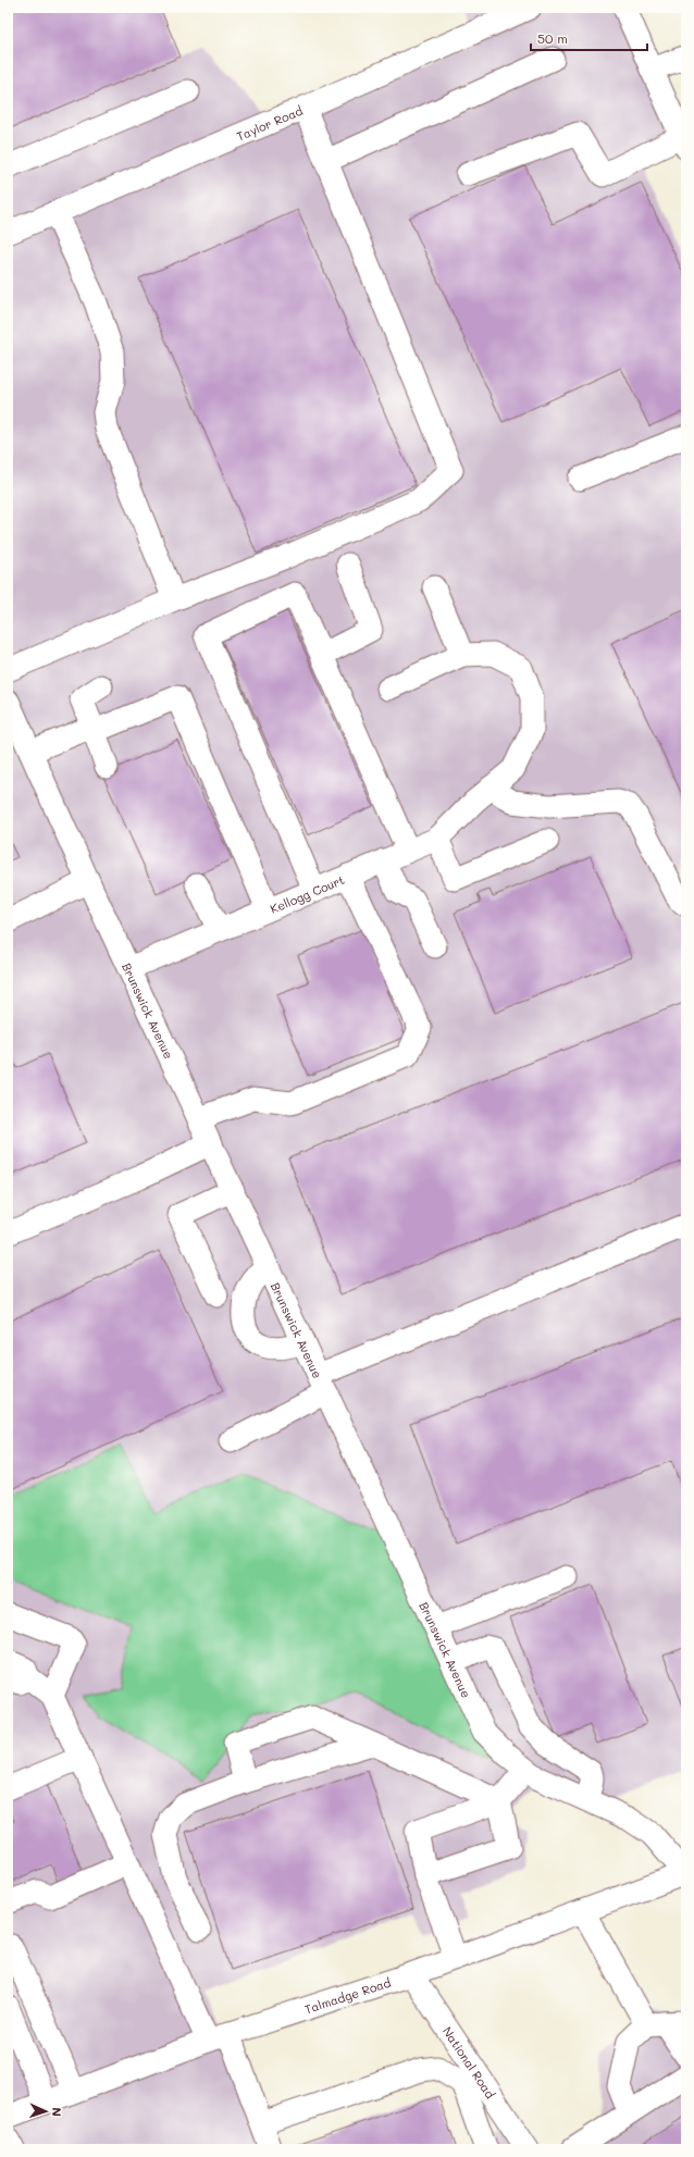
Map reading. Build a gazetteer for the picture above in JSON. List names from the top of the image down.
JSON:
{
  "streets": {
    "street": [
      "Taylor Road",
      "Kellogg Court",
      "Brunswick Avenue",
      "Talmadge Road",
      "National Road"
    ]
  },
  "crossings": [
    ["Kellogg Court", "Brunswick Avenue"],
    ["Brunswick Avenue", "Talmadge Road"],
    ["Talmadge Road", "National Road"]
  ],
  "scale_bar": "50 m",
  "north": "right"
}
